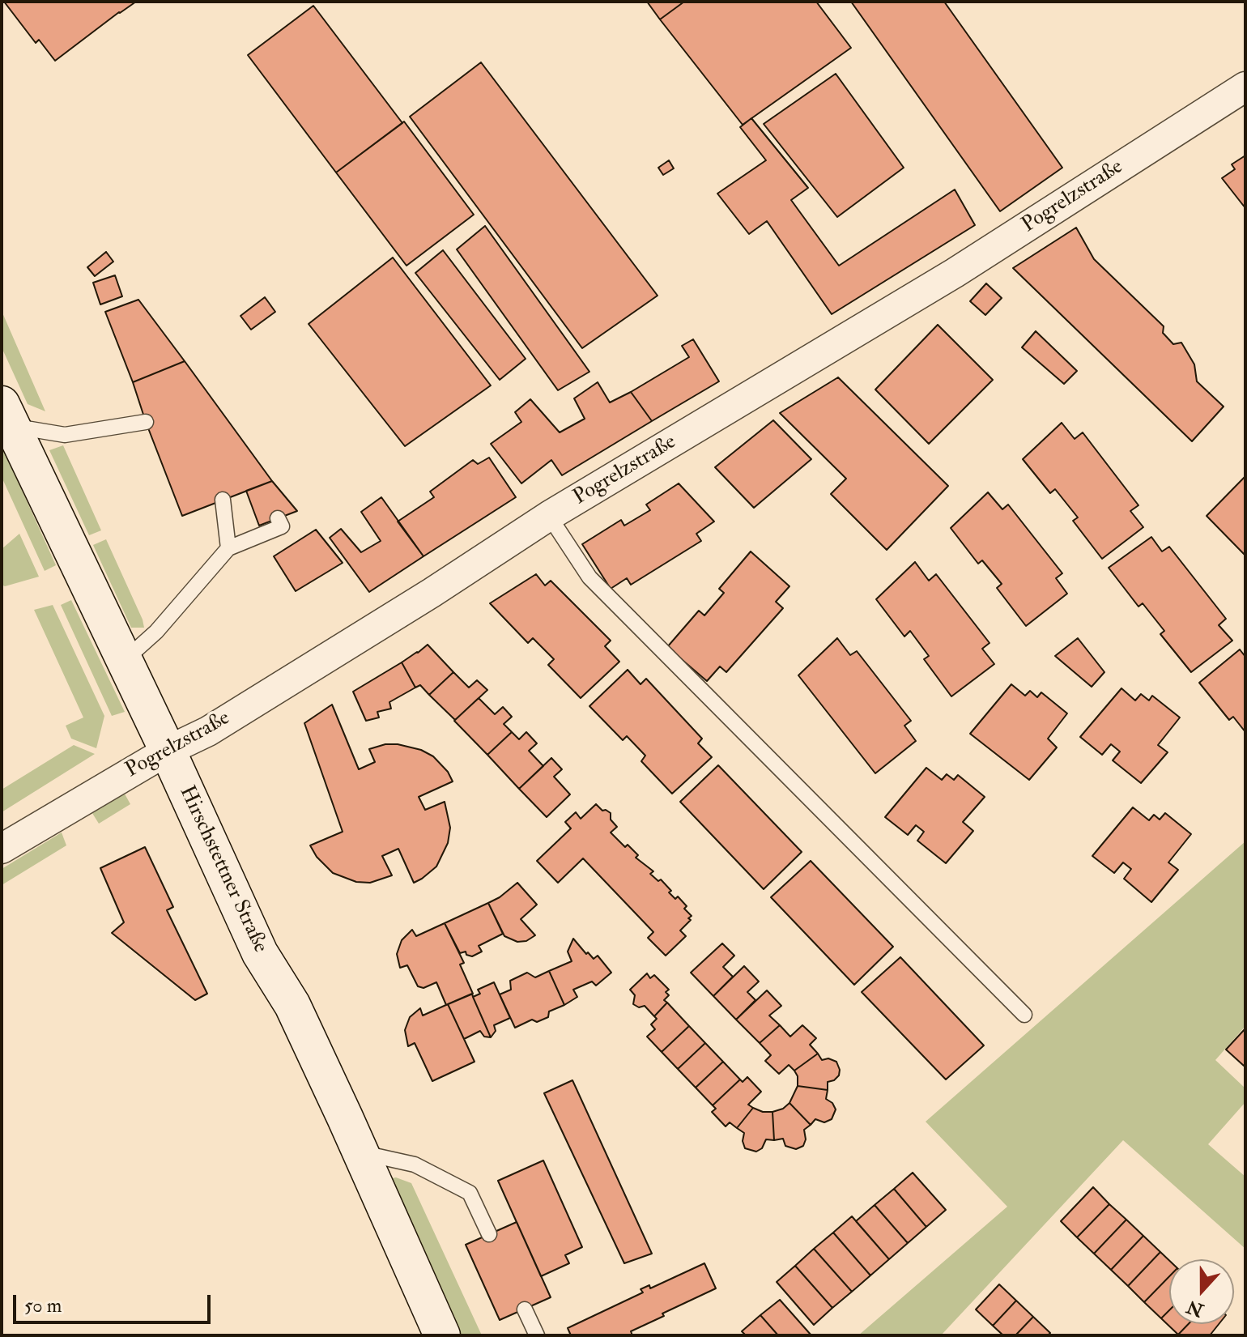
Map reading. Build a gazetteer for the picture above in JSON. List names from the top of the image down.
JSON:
{
  "streets": {
    "main road": ["Hirschstettner Straße"],
    "street": ["Pogrelzstraße"]
  },
  "crossings": [
    ["Pogrelzstraße", "Hirschstettner Straße"]
  ],
  "scale_bar": "50 m",
  "north": "bottom"
}
